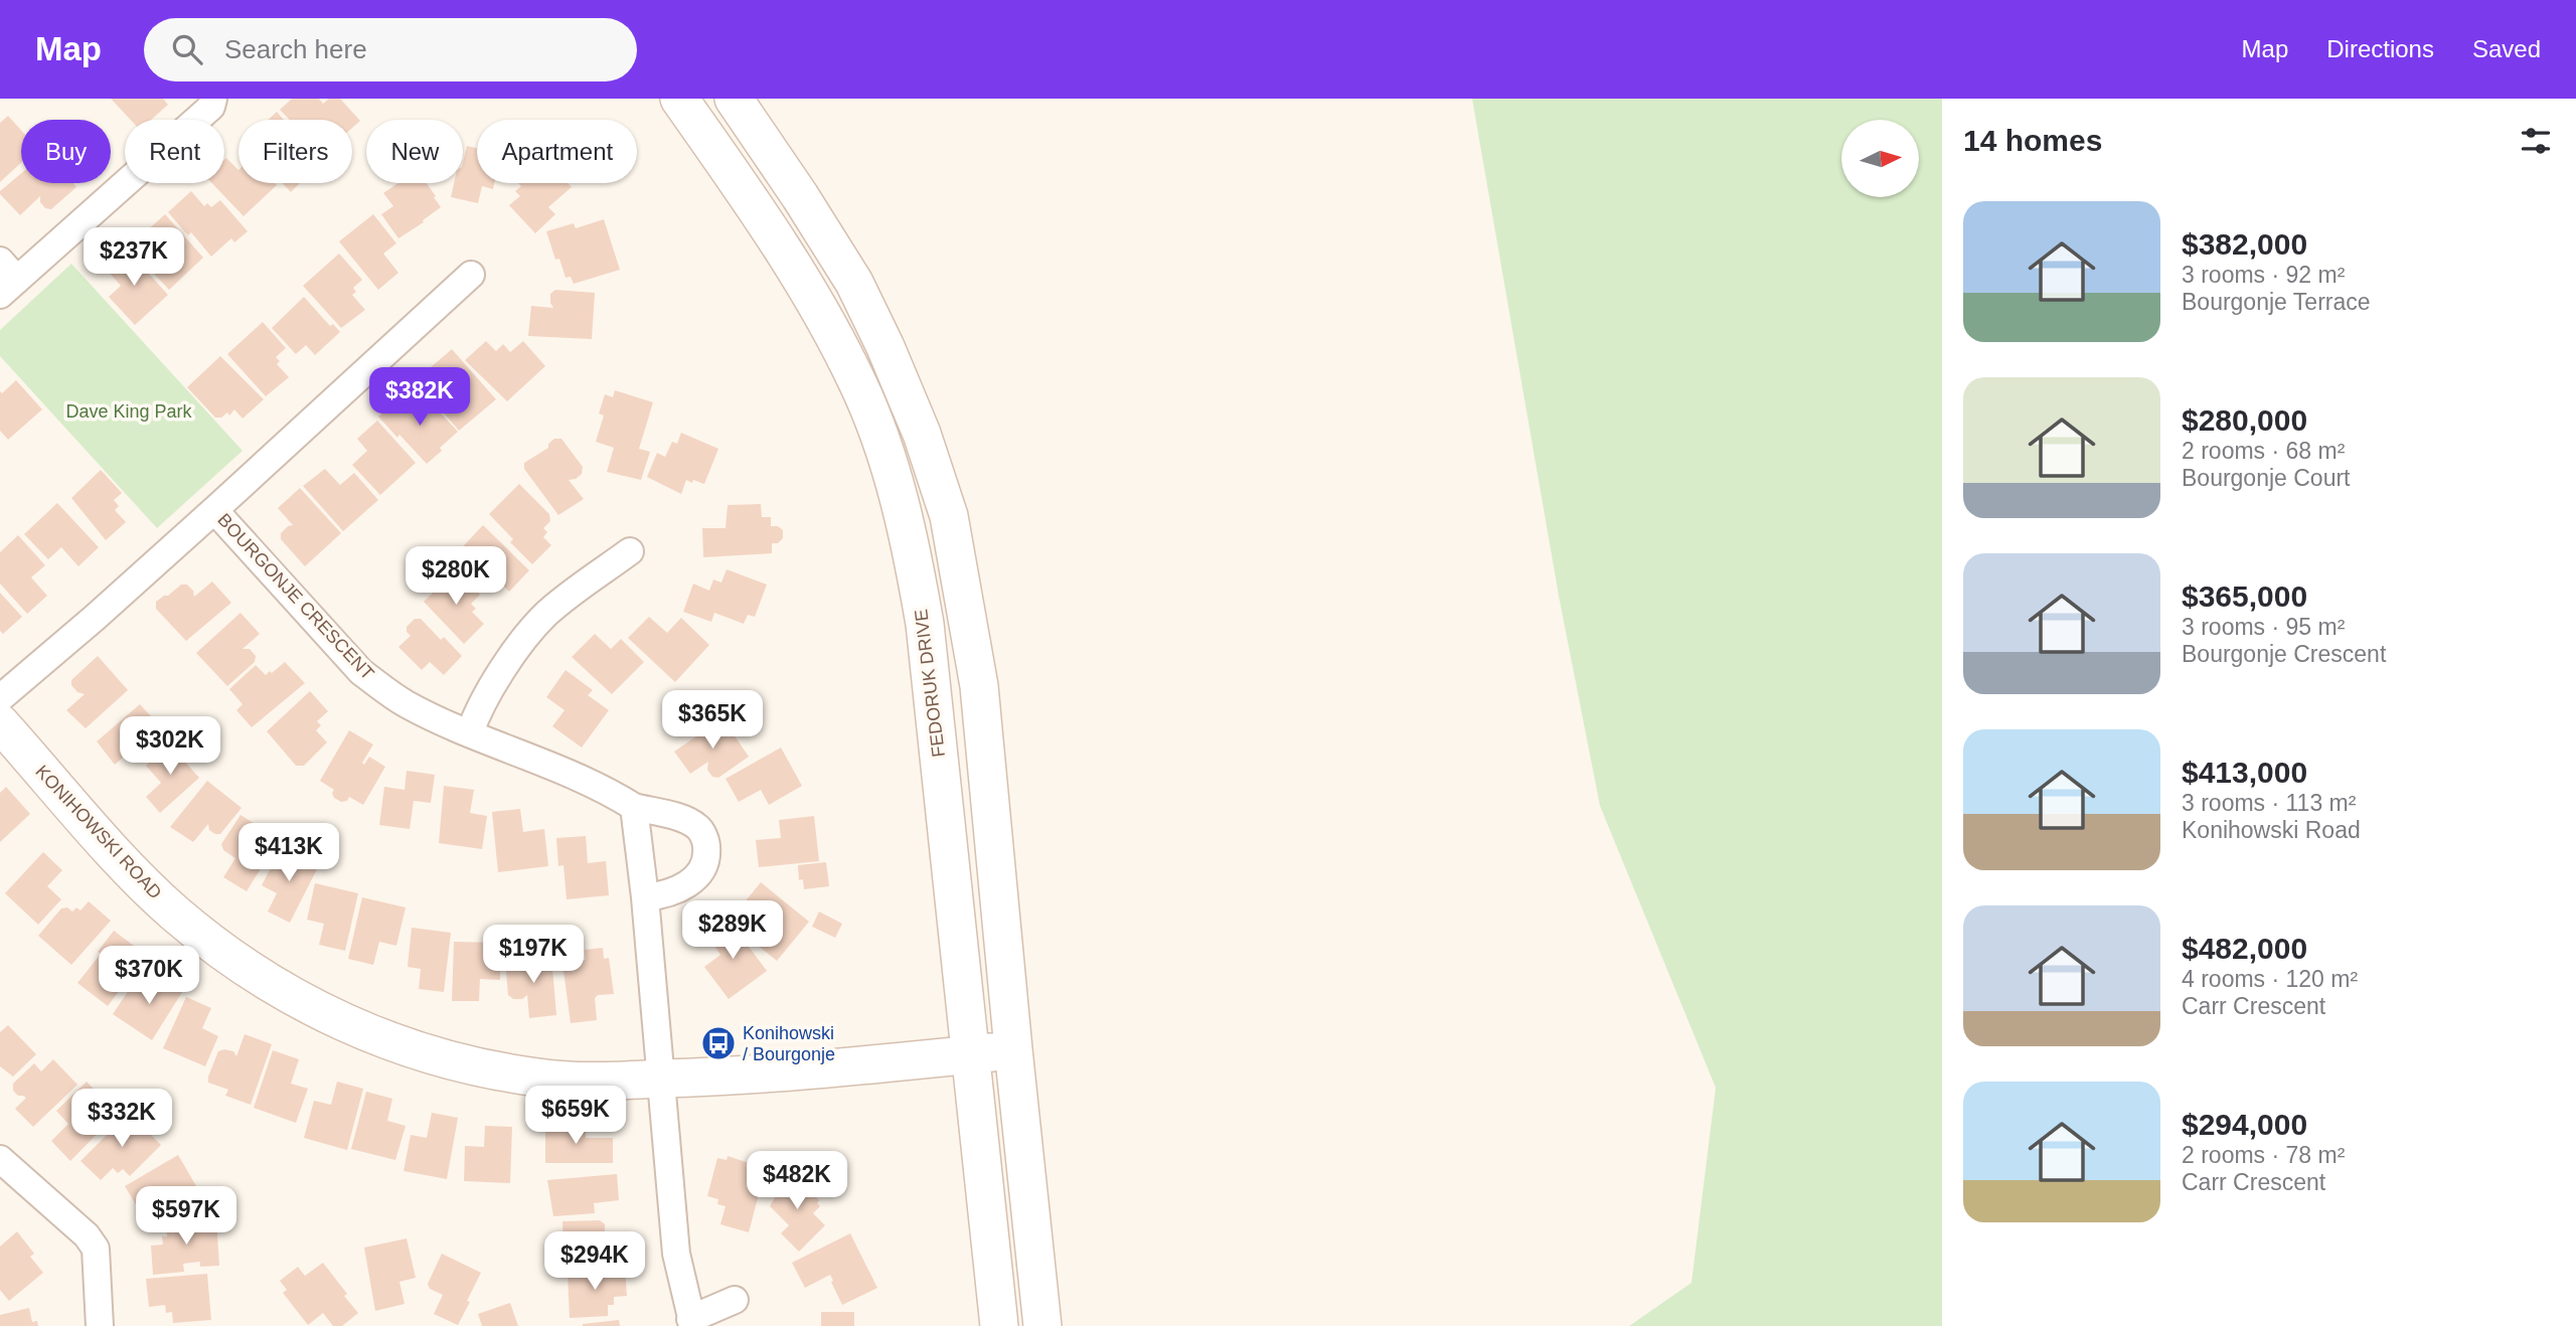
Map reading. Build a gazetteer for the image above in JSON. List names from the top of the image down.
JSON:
{
  "streets": {
    "main road": ["FEDORUK DRIVE", "KONIHOWSKI ROAD"],
    "street": ["BOURGONJE CRESCENT"]
  },
  "crossings": [
    ["FEDORUK DRIVE", "KONIHOWSKI ROAD"]
  ],
  "parks": ["Dave King Park"],
  "places": {
    "bus stop": ["Konihowski / Bourgonje"]
  },
  "north": "right",
  "page": {
    "header": "Map",
    "search": "Search here",
    "nav": ["Map", "Directions", "Saved"],
    "heading": "14 homes",
    "chip": [
      "Buy",
      "Rent",
      "Filters",
      "New",
      "Apartment"
    ],
    "list": [
      {
        "name": "$382,000",
        "note": "3 rooms · 92 m² · Bourgonje Terrace"
      },
      {
        "name": "$280,000",
        "note": "2 rooms · 68 m² · Bourgonje Court"
      },
      {
        "name": "$365,000",
        "note": "3 rooms · 95 m² · Bourgonje Crescent"
      },
      {
        "name": "$413,000",
        "note": "3 rooms · 113 m² · Konihowski Road"
      },
      {
        "name": "$482,000",
        "note": "4 rooms · 120 m² · Carr Crescent"
      },
      {
        "name": "$294,000",
        "note": "2 rooms · 78 m² · Carr Crescent"
      }
    ],
    "price": [
      "$237K",
      "$382K",
      "$280K",
      "$365K",
      "$302K",
      "$413K",
      "$289K",
      "$197K",
      "$370K",
      "$659K",
      "$332K",
      "$482K",
      "$597K",
      "$294K"
    ]
  }
}
